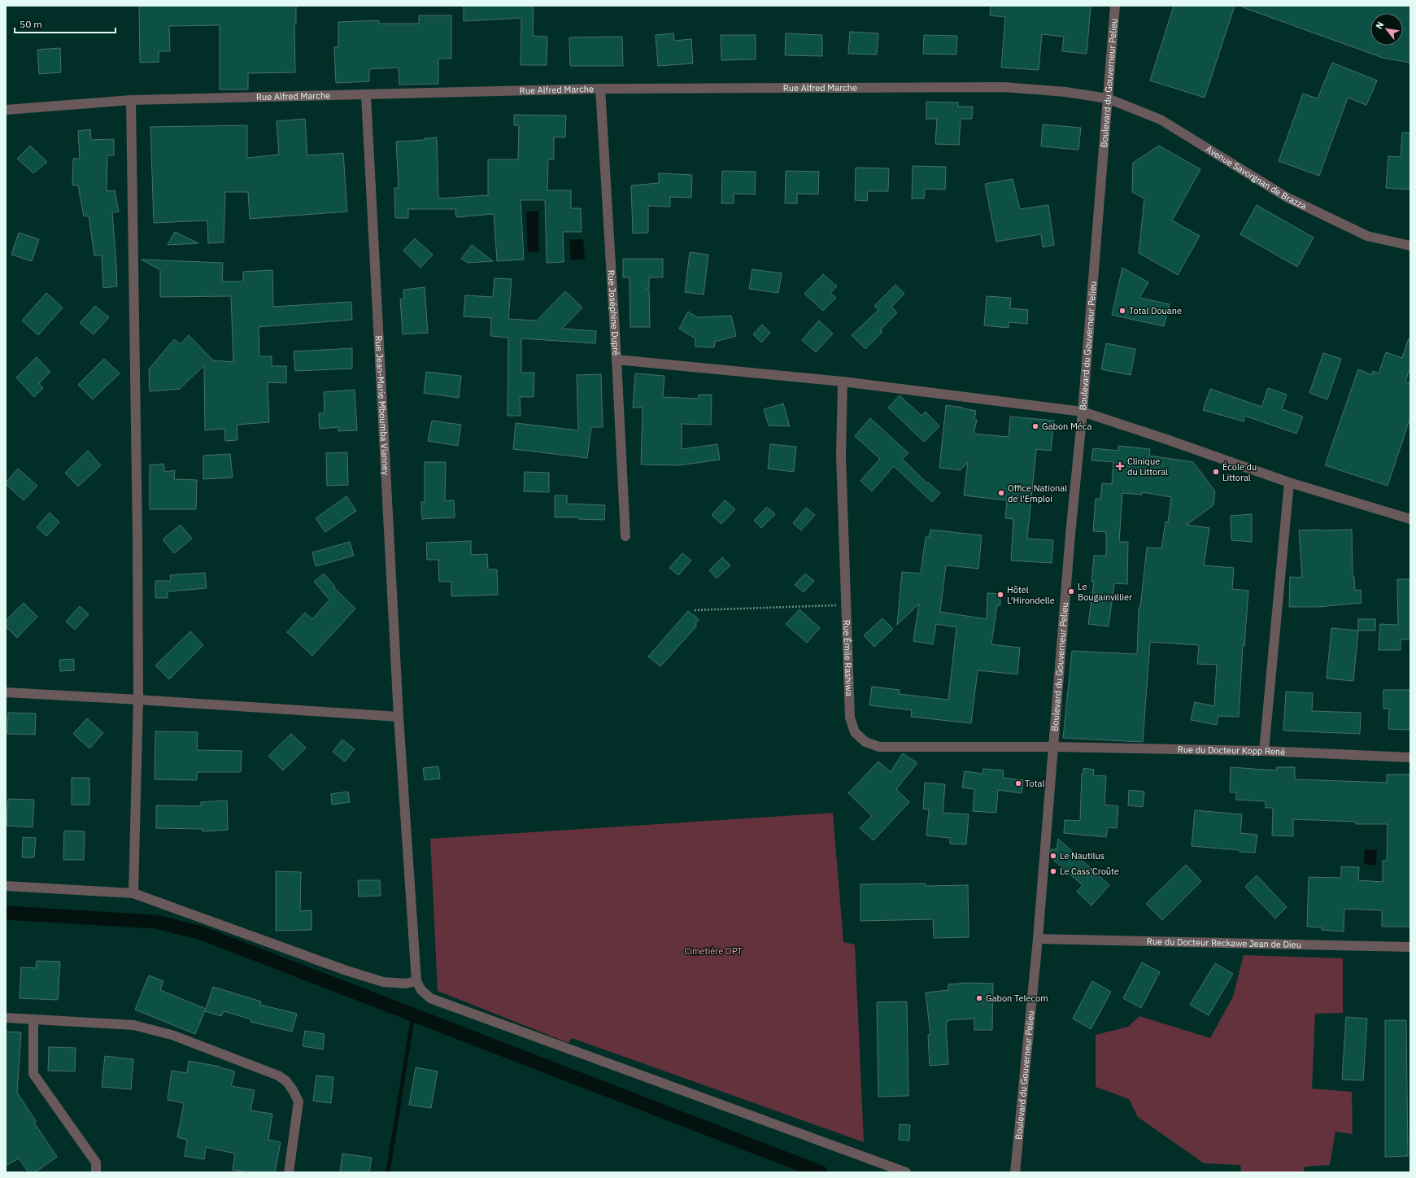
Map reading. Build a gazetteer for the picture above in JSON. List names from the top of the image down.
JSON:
{
  "streets": {
    "street": [
      "Boulevard du Gouverneur Pelieu",
      "Rue Alfred Marche",
      "Avenue Savorgnan de Brazza",
      "Rue Joséphine Dupré",
      "Rue Jean-Marie Mboumba Vianney",
      "Rue Émile Rashiwa",
      "Rue du Docteur Kopp René",
      "Rue du Docteur Reckawe Jean de Dieu"
    ]
  },
  "crossings": [
    ["Boulevard du Gouverneur Pelieu", "Rue Alfred Marche"],
    ["Boulevard du Gouverneur Pelieu", "Avenue Savorgnan de Brazza"],
    ["Boulevard du Gouverneur Pelieu", "Rue Émile Rashiwa"],
    ["Boulevard du Gouverneur Pelieu", "Rue du Docteur Kopp René"],
    ["Boulevard du Gouverneur Pelieu", "Rue du Docteur Reckawe Jean de Dieu"],
    ["Rue Alfred Marche", "Avenue Savorgnan de Brazza"],
    ["Rue Alfred Marche", "Rue Joséphine Dupré"],
    ["Rue Alfred Marche", "Rue Jean-Marie Mboumba Vianney"],
    ["Rue Émile Rashiwa", "Rue du Docteur Kopp René"]
  ],
  "parks": ["Cimetière OPT"],
  "places": {
    "other": [
      "Total Douane",
      "Gabon Méca",
      "École du Littoral",
      "Office National de l'Emploi",
      "Le Bougainvillier",
      "Hôtel L'Hirondelle",
      "Total",
      "Le Nautilus",
      "Le Cass'Croûte",
      "Gabon Telecom"
    ],
    "health": ["Clinique du Littoral"]
  },
  "scale_bar": "50 m",
  "north": "top left"
}
